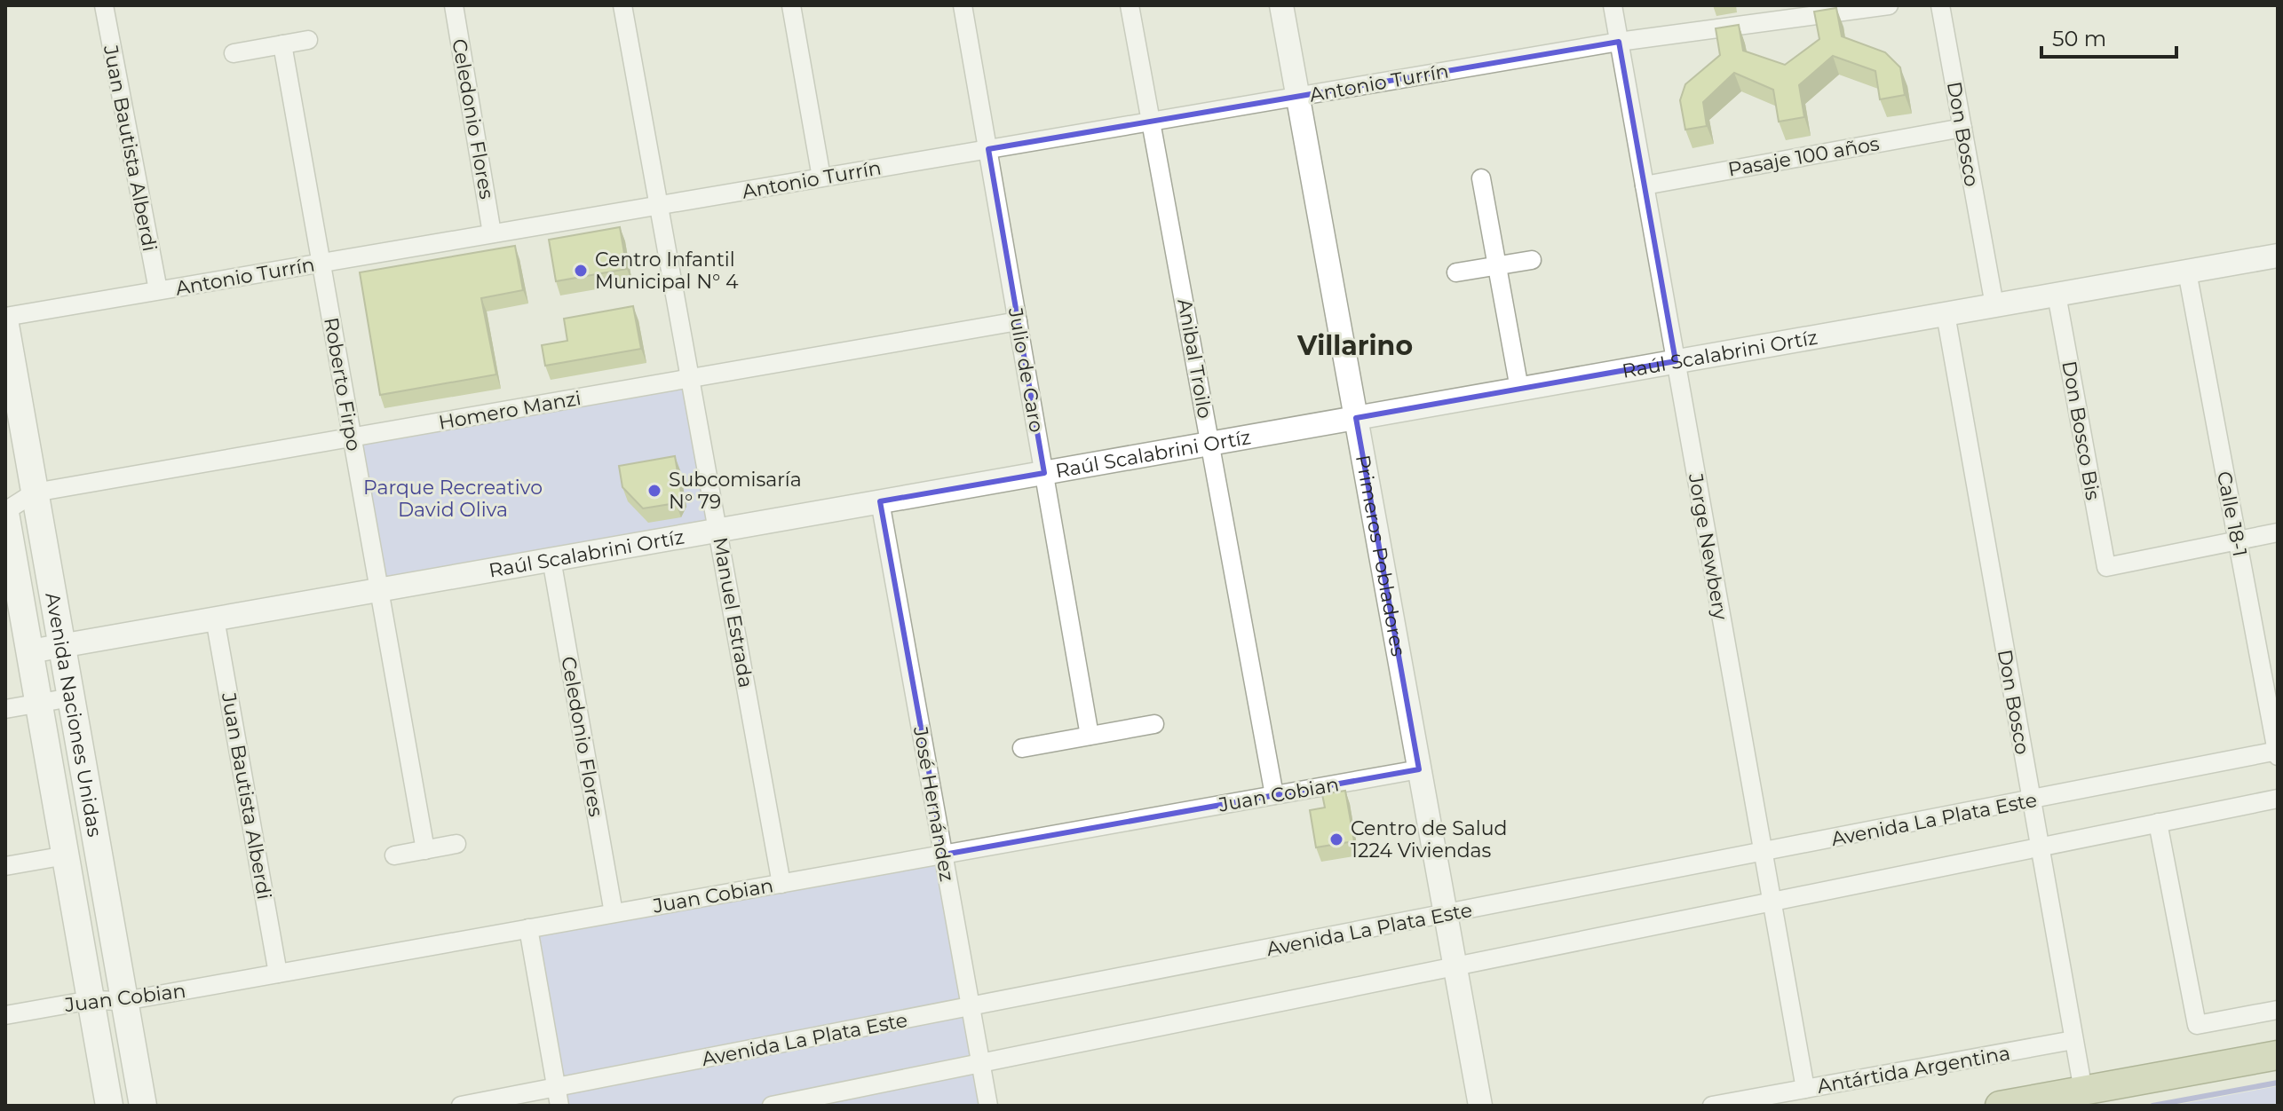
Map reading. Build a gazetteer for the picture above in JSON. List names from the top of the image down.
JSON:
{
  "streets": {
    "main road": ["Avenida Naciones Unidas"],
    "street": [
      "Antonio Turrín",
      "Celedonio Flores",
      "Don Bosco",
      "Juan Bautista Alberdi",
      "Pasaje 100 años",
      "Raúl Scalabrini Ortíz",
      "Anibal Troilo",
      "Julio de Caro",
      "Roberto Firpo",
      "Homero Manzi",
      "Don Bosco Bis",
      "Calle 18-1",
      "Jorge Newbery",
      "Primeros Pobladores",
      "Manuel Estrada",
      "Juan Cobian",
      "José Hernández",
      "Avenida La Plata Este",
      "Antártida Argentina"
    ]
  },
  "crossings": [
    ["Antonio Turrín", "Celedonio Flores"],
    ["Antonio Turrín", "Juan Bautista Alberdi"],
    ["Antonio Turrín", "Anibal Troilo"],
    ["Antonio Turrín", "Julio de Caro"],
    ["Antonio Turrín", "Roberto Firpo"],
    ["Antonio Turrín", "Jorge Newbery"],
    ["Antonio Turrín", "Primeros Pobladores"],
    ["Antonio Turrín", "Manuel Estrada"],
    ["Celedonio Flores", "Raúl Scalabrini Ortíz"],
    ["Celedonio Flores", "Juan Cobian"],
    ["Don Bosco", "Pasaje 100 años"],
    ["Don Bosco", "Raúl Scalabrini Ortíz"],
    ["Don Bosco", "Avenida La Plata Este"],
    ["Don Bosco", "Antártida Argentina"],
    ["Juan Bautista Alberdi", "Raúl Scalabrini Ortíz"],
    ["Juan Bautista Alberdi", "Juan Cobian"],
    ["Pasaje 100 años", "Jorge Newbery"],
    ["Raúl Scalabrini Ortíz", "Anibal Troilo"],
    ["Raúl Scalabrini Ortíz", "Julio de Caro"],
    ["Raúl Scalabrini Ortíz", "Roberto Firpo"],
    ["Raúl Scalabrini Ortíz", "Don Bosco Bis"],
    ["Raúl Scalabrini Ortíz", "Calle 18-1"],
    ["Raúl Scalabrini Ortíz", "Jorge Newbery"],
    ["Raúl Scalabrini Ortíz", "Primeros Pobladores"],
    ["Raúl Scalabrini Ortíz", "Manuel Estrada"],
    ["Raúl Scalabrini Ortíz", "Avenida Naciones Unidas"],
    ["Raúl Scalabrini Ortíz", "José Hernández"],
    ["Anibal Troilo", "Juan Cobian"],
    ["Julio de Caro", "Homero Manzi"],
    ["Roberto Firpo", "Homero Manzi"],
    ["Homero Manzi", "Manuel Estrada"],
    ["Homero Manzi", "Avenida Naciones Unidas"],
    ["Don Bosco Bis", "Calle 18-1"],
    ["Calle 18-1", "Avenida La Plata Este"],
    ["Jorge Newbery", "Avenida La Plata Este"],
    ["Jorge Newbery", "Antártida Argentina"],
    ["Primeros Pobladores", "Juan Cobian"],
    ["Primeros Pobladores", "Avenida La Plata Este"],
    ["Manuel Estrada", "Juan Cobian"],
    ["Avenida Naciones Unidas", "Juan Cobian"],
    ["Juan Cobian", "José Hernández"],
    ["José Hernández", "Avenida La Plata Este"]
  ],
  "districts": ["Villarino"],
  "parks": ["Parque Recreativo David Oliva"],
  "places": ["Centro Infantil Municipal N° 4", "Subcomisaría N° 79", "Centro de Salud 1224 Viviendas"],
  "scale_bar": "50 m"
}
